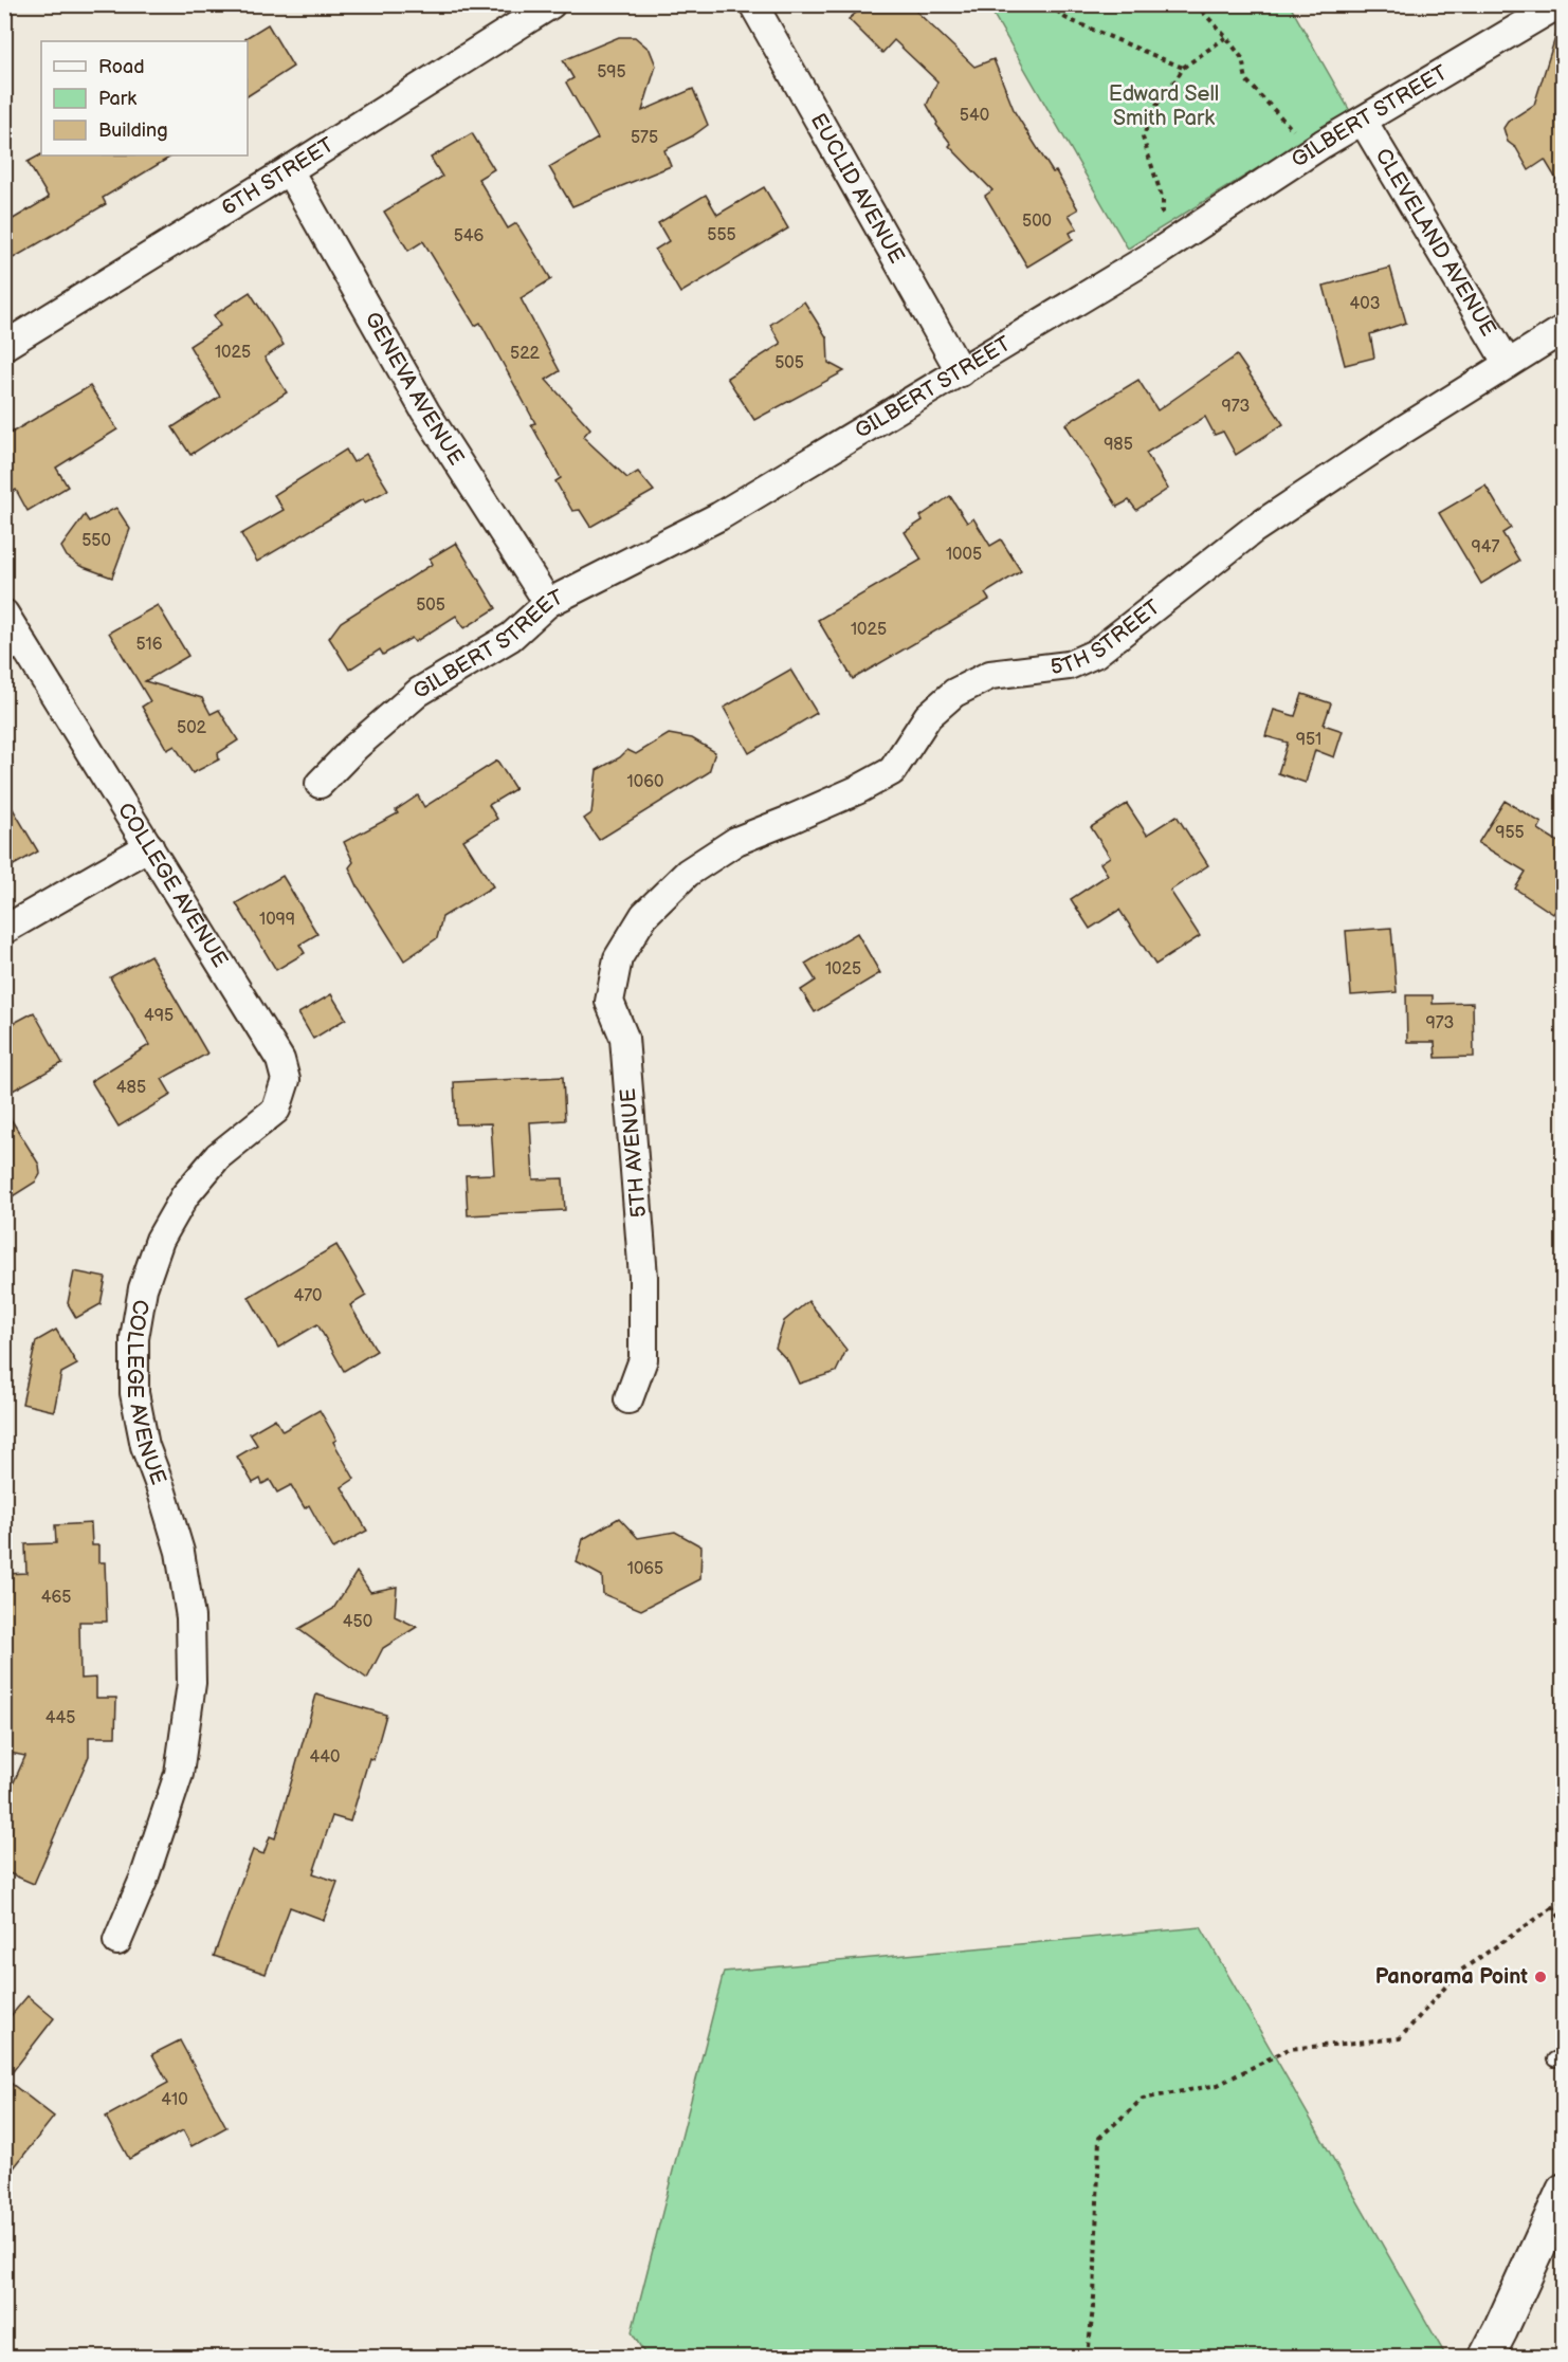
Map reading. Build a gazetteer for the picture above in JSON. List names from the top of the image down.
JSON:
{
  "streets": {
    "street": [
      "GILBERT STREET",
      "6TH STREET",
      "EUCLID AVENUE",
      "CLEVELAND AVENUE",
      "GENEVA AVENUE",
      "5TH STREET",
      "COLLEGE AVENUE",
      "5TH AVENUE"
    ]
  },
  "crossings": [
    ["GILBERT STREET", "EUCLID AVENUE"],
    ["GILBERT STREET", "CLEVELAND AVENUE"],
    ["GILBERT STREET", "GENEVA AVENUE"],
    ["6TH STREET", "GENEVA AVENUE"],
    ["CLEVELAND AVENUE", "5TH STREET"],
    ["5TH STREET", "5TH AVENUE"]
  ],
  "parks": ["Edward Sell Smith Park"],
  "places": ["Panorama Point"],
  "house_numbers": [
    "595",
    "540",
    "575",
    "500",
    "555",
    "546",
    "403",
    "1025",
    "522",
    "505",
    "973",
    "985",
    "550",
    "947",
    "1005",
    "505",
    "1025",
    "516",
    "502",
    "951",
    "1060",
    "955",
    "1099",
    "1025",
    "495",
    "973",
    "485",
    "470",
    "1065",
    "465",
    "450",
    "445",
    "440",
    "410"
  ],
  "legend": ["Road", "Park", "Building"]
}
